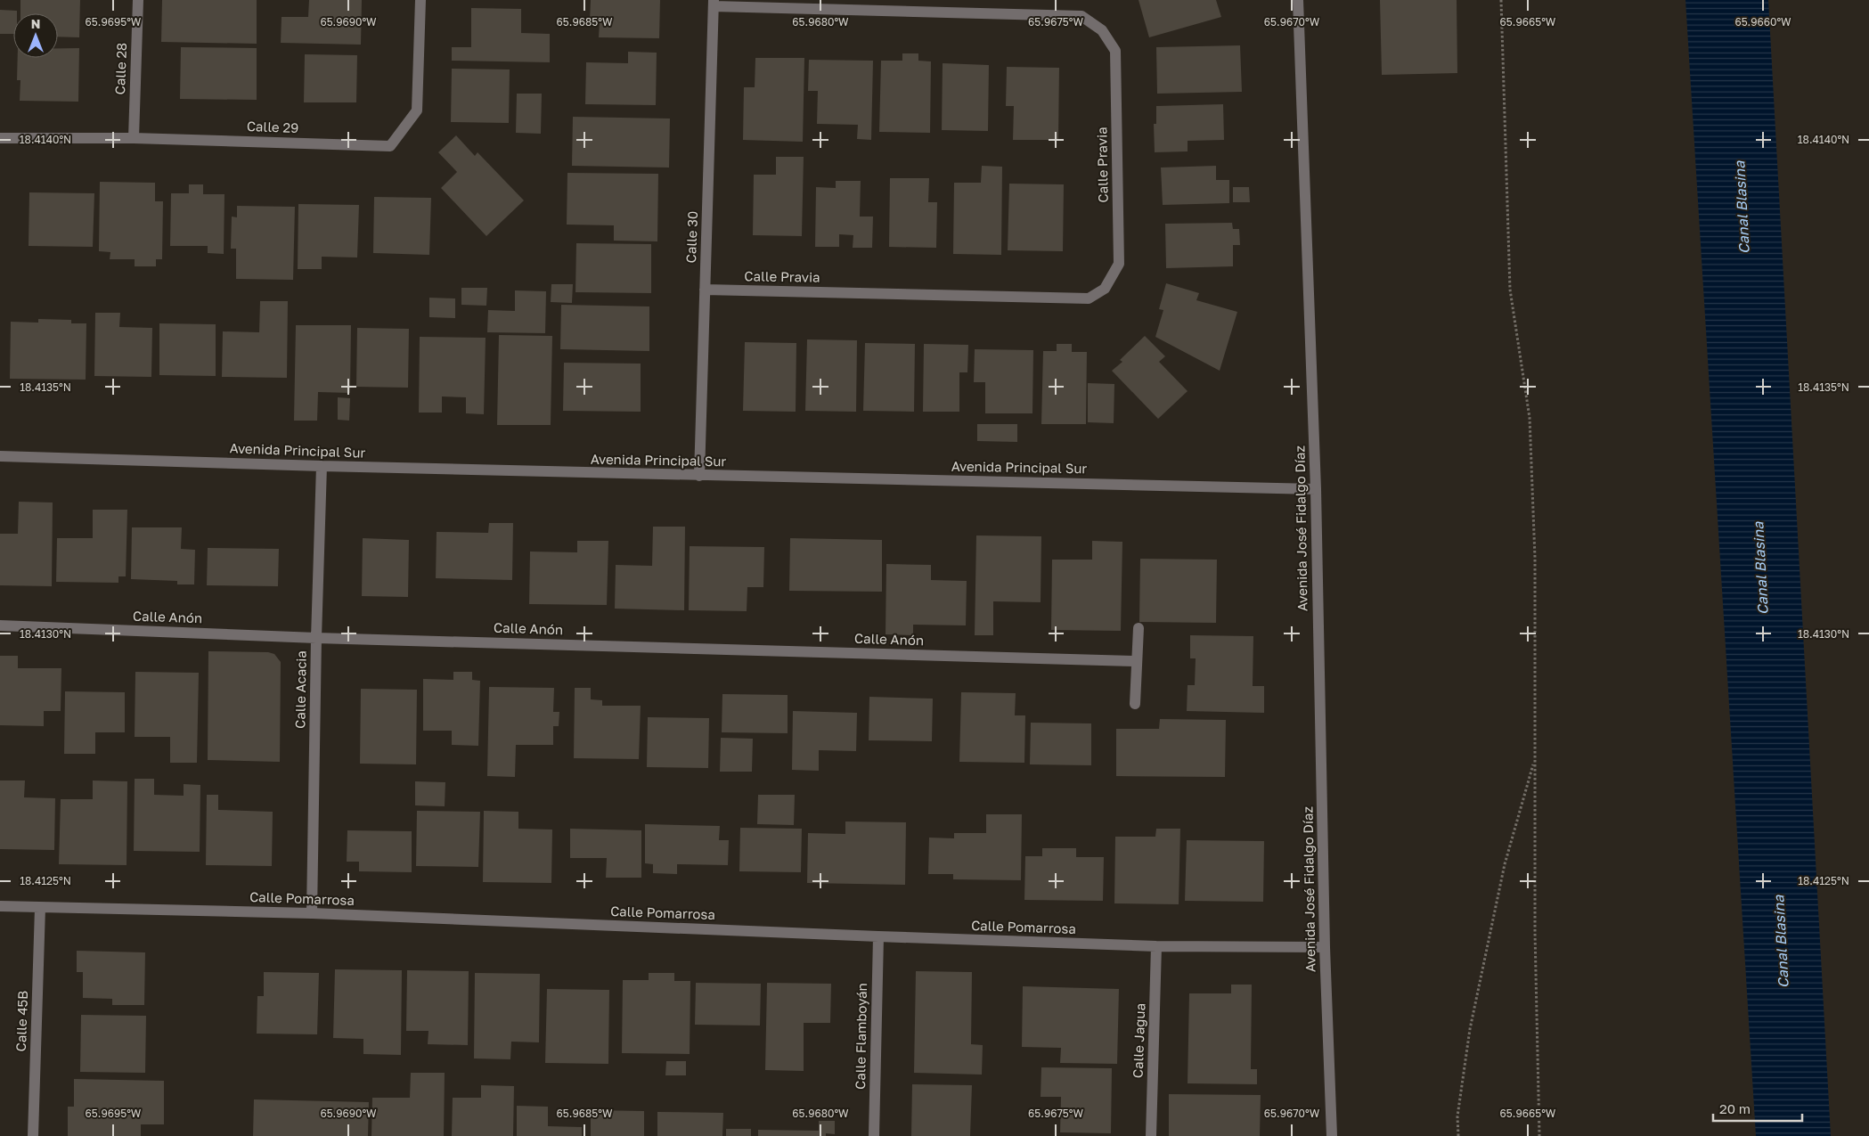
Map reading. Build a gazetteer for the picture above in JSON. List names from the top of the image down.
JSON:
{
  "streets": {
    "street": [
      "Calle 28",
      "Calle 29",
      "Calle Pravia",
      "Calle 30",
      "Avenida Principal Sur",
      "Avenida José Fidalgo Díaz",
      "Calle Anón",
      "Calle Acacia",
      "Calle Pomarrosa",
      "Calle 45B",
      "Calle Flamboyán",
      "Calle Jagua"
    ]
  },
  "crossings": [
    ["Calle 28", "Calle 29"],
    ["Calle Pravia", "Calle 30"],
    ["Calle 30", "Avenida Principal Sur"],
    ["Avenida Principal Sur", "Avenida José Fidalgo Díaz"],
    ["Avenida Principal Sur", "Calle Acacia"],
    ["Avenida José Fidalgo Díaz", "Calle Pomarrosa"],
    ["Calle Anón", "Calle Acacia"],
    ["Calle Acacia", "Calle Pomarrosa"],
    ["Calle Pomarrosa", "Calle 45B"],
    ["Calle Pomarrosa", "Calle Flamboyán"],
    ["Calle Pomarrosa", "Calle Jagua"]
  ],
  "water": ["Canal Blasina"],
  "scale_bar": "20 m",
  "north": "top",
  "coordinates": [
    "65.9695°W",
    "65.9690°W",
    "65.9685°W",
    "65.9680°W",
    "65.9675°W",
    "65.9670°W",
    "65.9665°W",
    "65.9660°W",
    "18.4140°N",
    "18.4135°N",
    "18.4130°N",
    "18.4125°N"
  ]
}
